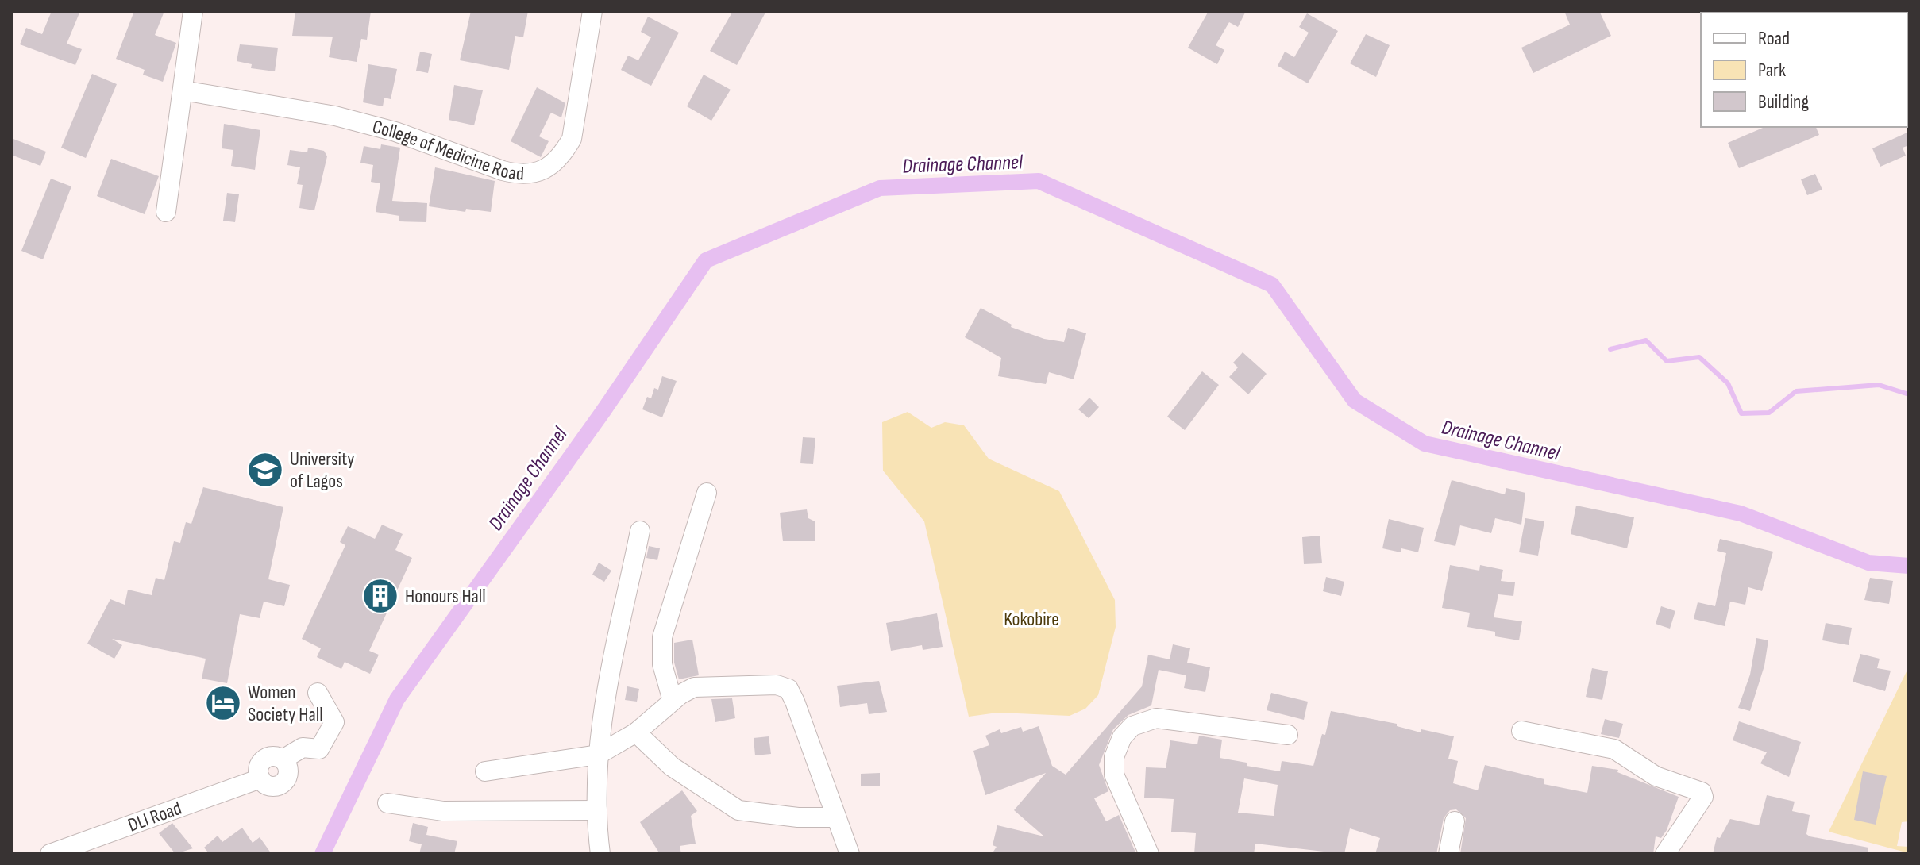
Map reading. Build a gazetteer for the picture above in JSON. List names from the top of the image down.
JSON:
{
  "streets": {
    "street": ["College of Medicine Road", "DLI Road"]
  },
  "water": ["Drainage Channel"],
  "parks": ["Kokobire"],
  "places": {
    "school or university": ["University of Lagos"],
    "building": ["Honours Hall"],
    "hotel": ["Women Society Hall"]
  },
  "legend": ["Road", "Park", "Building"]
}
